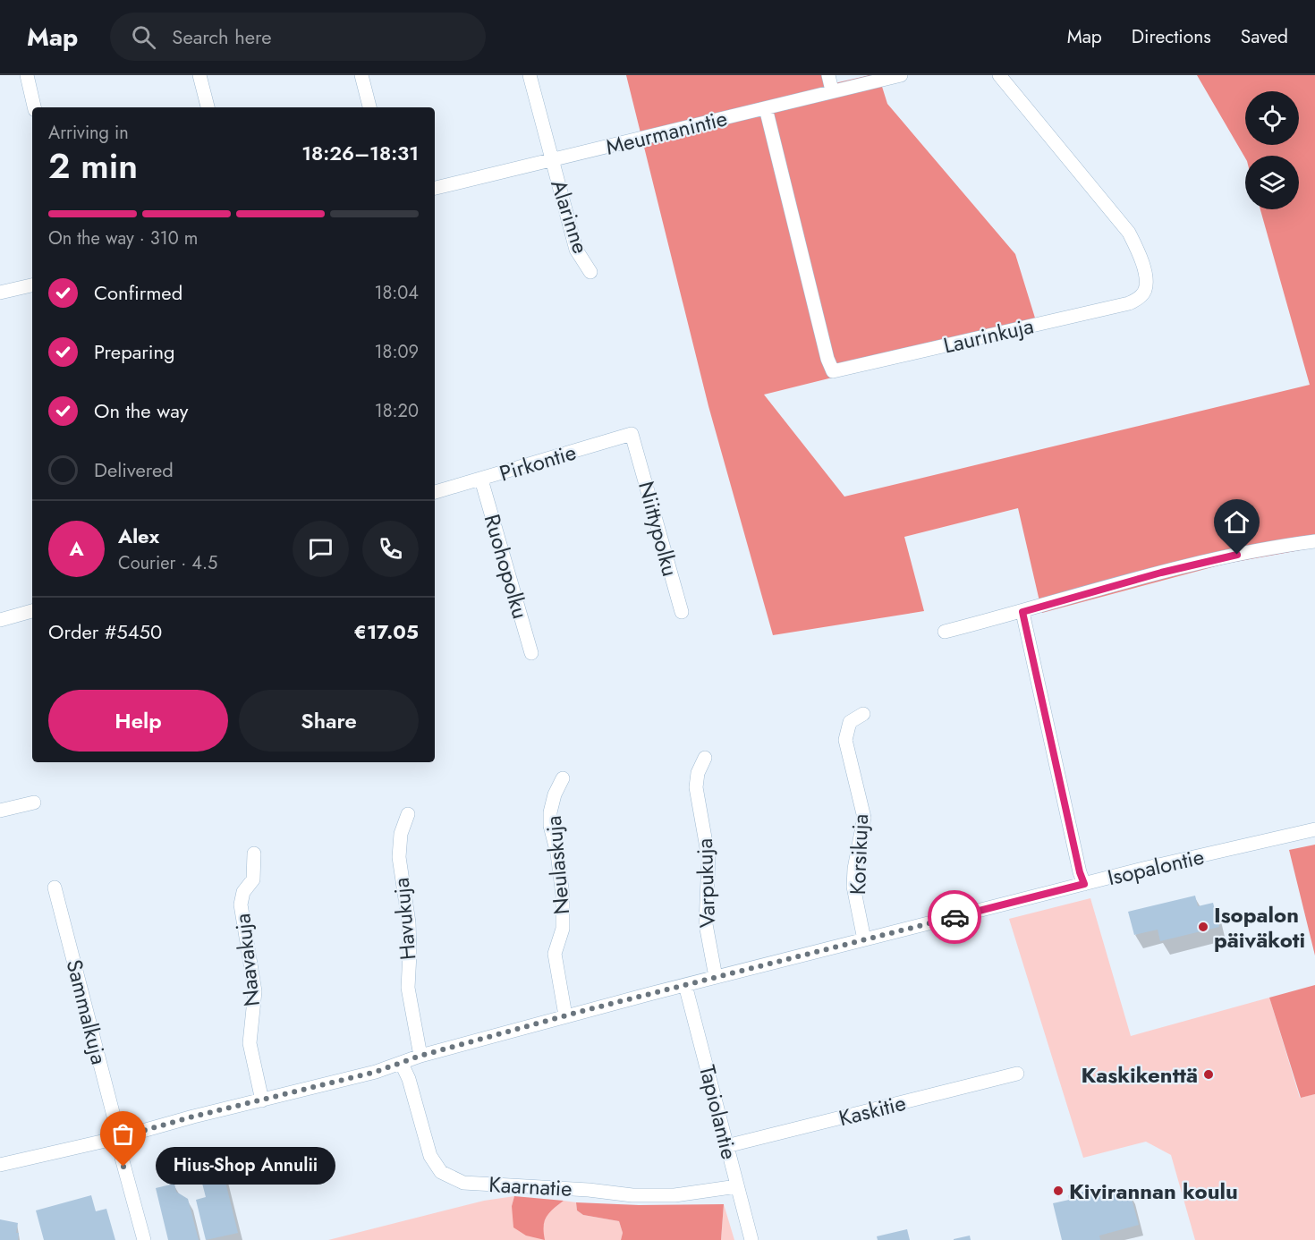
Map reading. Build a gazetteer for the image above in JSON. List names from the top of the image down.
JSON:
{
  "streets": {
    "street": [
      "Meurmanintie",
      "Alarinne",
      "Laurinkuja",
      "Pirkontie",
      "Niittypolku",
      "Ruohopolku",
      "Korsikuja",
      "Neulaskuja",
      "Isopalontie",
      "Varpukuja",
      "Havukuja",
      "Naavakuja",
      "Sammalkuja",
      "Kaskitie",
      "Tapiolantie",
      "Kaarnatie"
    ]
  },
  "crossings": [
    ["Meurmanintie", "Alarinne"],
    ["Meurmanintie", "Laurinkuja"],
    ["Pirkontie", "Niittypolku"],
    ["Pirkontie", "Ruohopolku"],
    ["Korsikuja", "Isopalontie"],
    ["Neulaskuja", "Isopalontie"],
    ["Isopalontie", "Varpukuja"],
    ["Isopalontie", "Havukuja"],
    ["Isopalontie", "Naavakuja"],
    ["Isopalontie", "Sammalkuja"],
    ["Isopalontie", "Tapiolantie"],
    ["Isopalontie", "Kaarnatie"],
    ["Kaskitie", "Tapiolantie"],
    ["Tapiolantie", "Kaarnatie"]
  ],
  "places": [
    "Isopalon päiväkoti",
    "Kaskikenttä",
    "Hius-Shop Annulii",
    "Kivirannan koulu"
  ],
  "page": {
    "header": "Map",
    "search": "Search here",
    "nav": ["Map", "Directions", "Saved"],
    "heading": ["2 min", "Arriving in", "18:26–18:31"],
    "panel": [
      "Alex",
      "Courier · 4.5",
      "Order #5450",
      "€17.05"
    ],
    "bar": "On the way · 310 m",
    "list": [
      ["Confirmed", "18:04"],
      ["Preparing", "18:09"],
      ["On the way", "18:20"],
      "Delivered"
    ],
    "round": "A",
    "buttons": ["Help", "Share"],
    "bubble": "Hius-Shop Annulii"
  }
}
